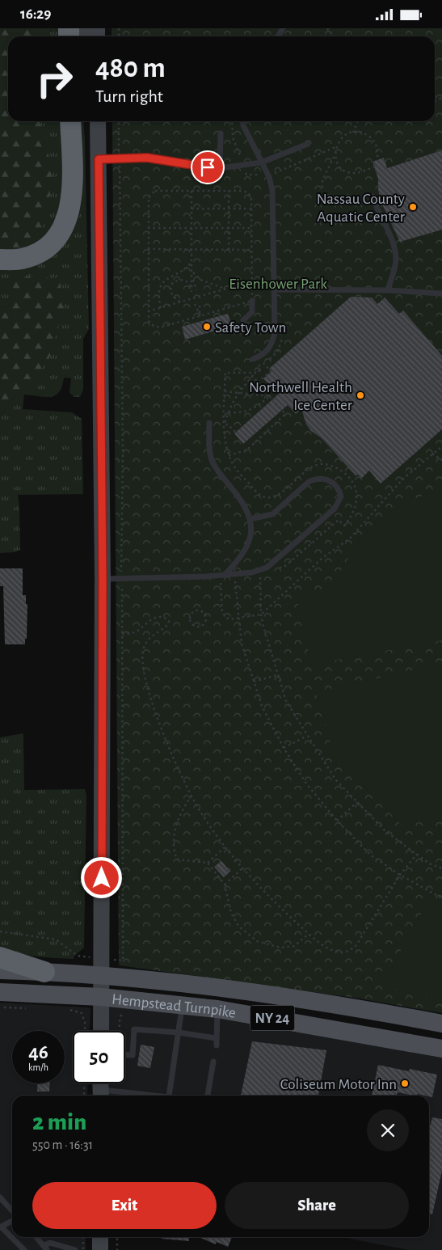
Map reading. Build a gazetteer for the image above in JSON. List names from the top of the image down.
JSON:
{
  "streets": {
    "main road": ["Hempstead Turnpike", "NY 24"]
  },
  "parks": ["Eisenhower Park"],
  "places": [
    "Nassau County Aquatic Center",
    "Safety Town",
    "Northwell Health Ice Center",
    "Coliseum Motor Inn"
  ],
  "page": {
    "status": "16:29",
    "turn": ["480 m", "Turn right"],
    "speed": "46 km/h",
    "limit": "50",
    "heading": ["2 min", "550 m · 16:31"],
    "buttons": ["Exit", "Share"]
  }
}
